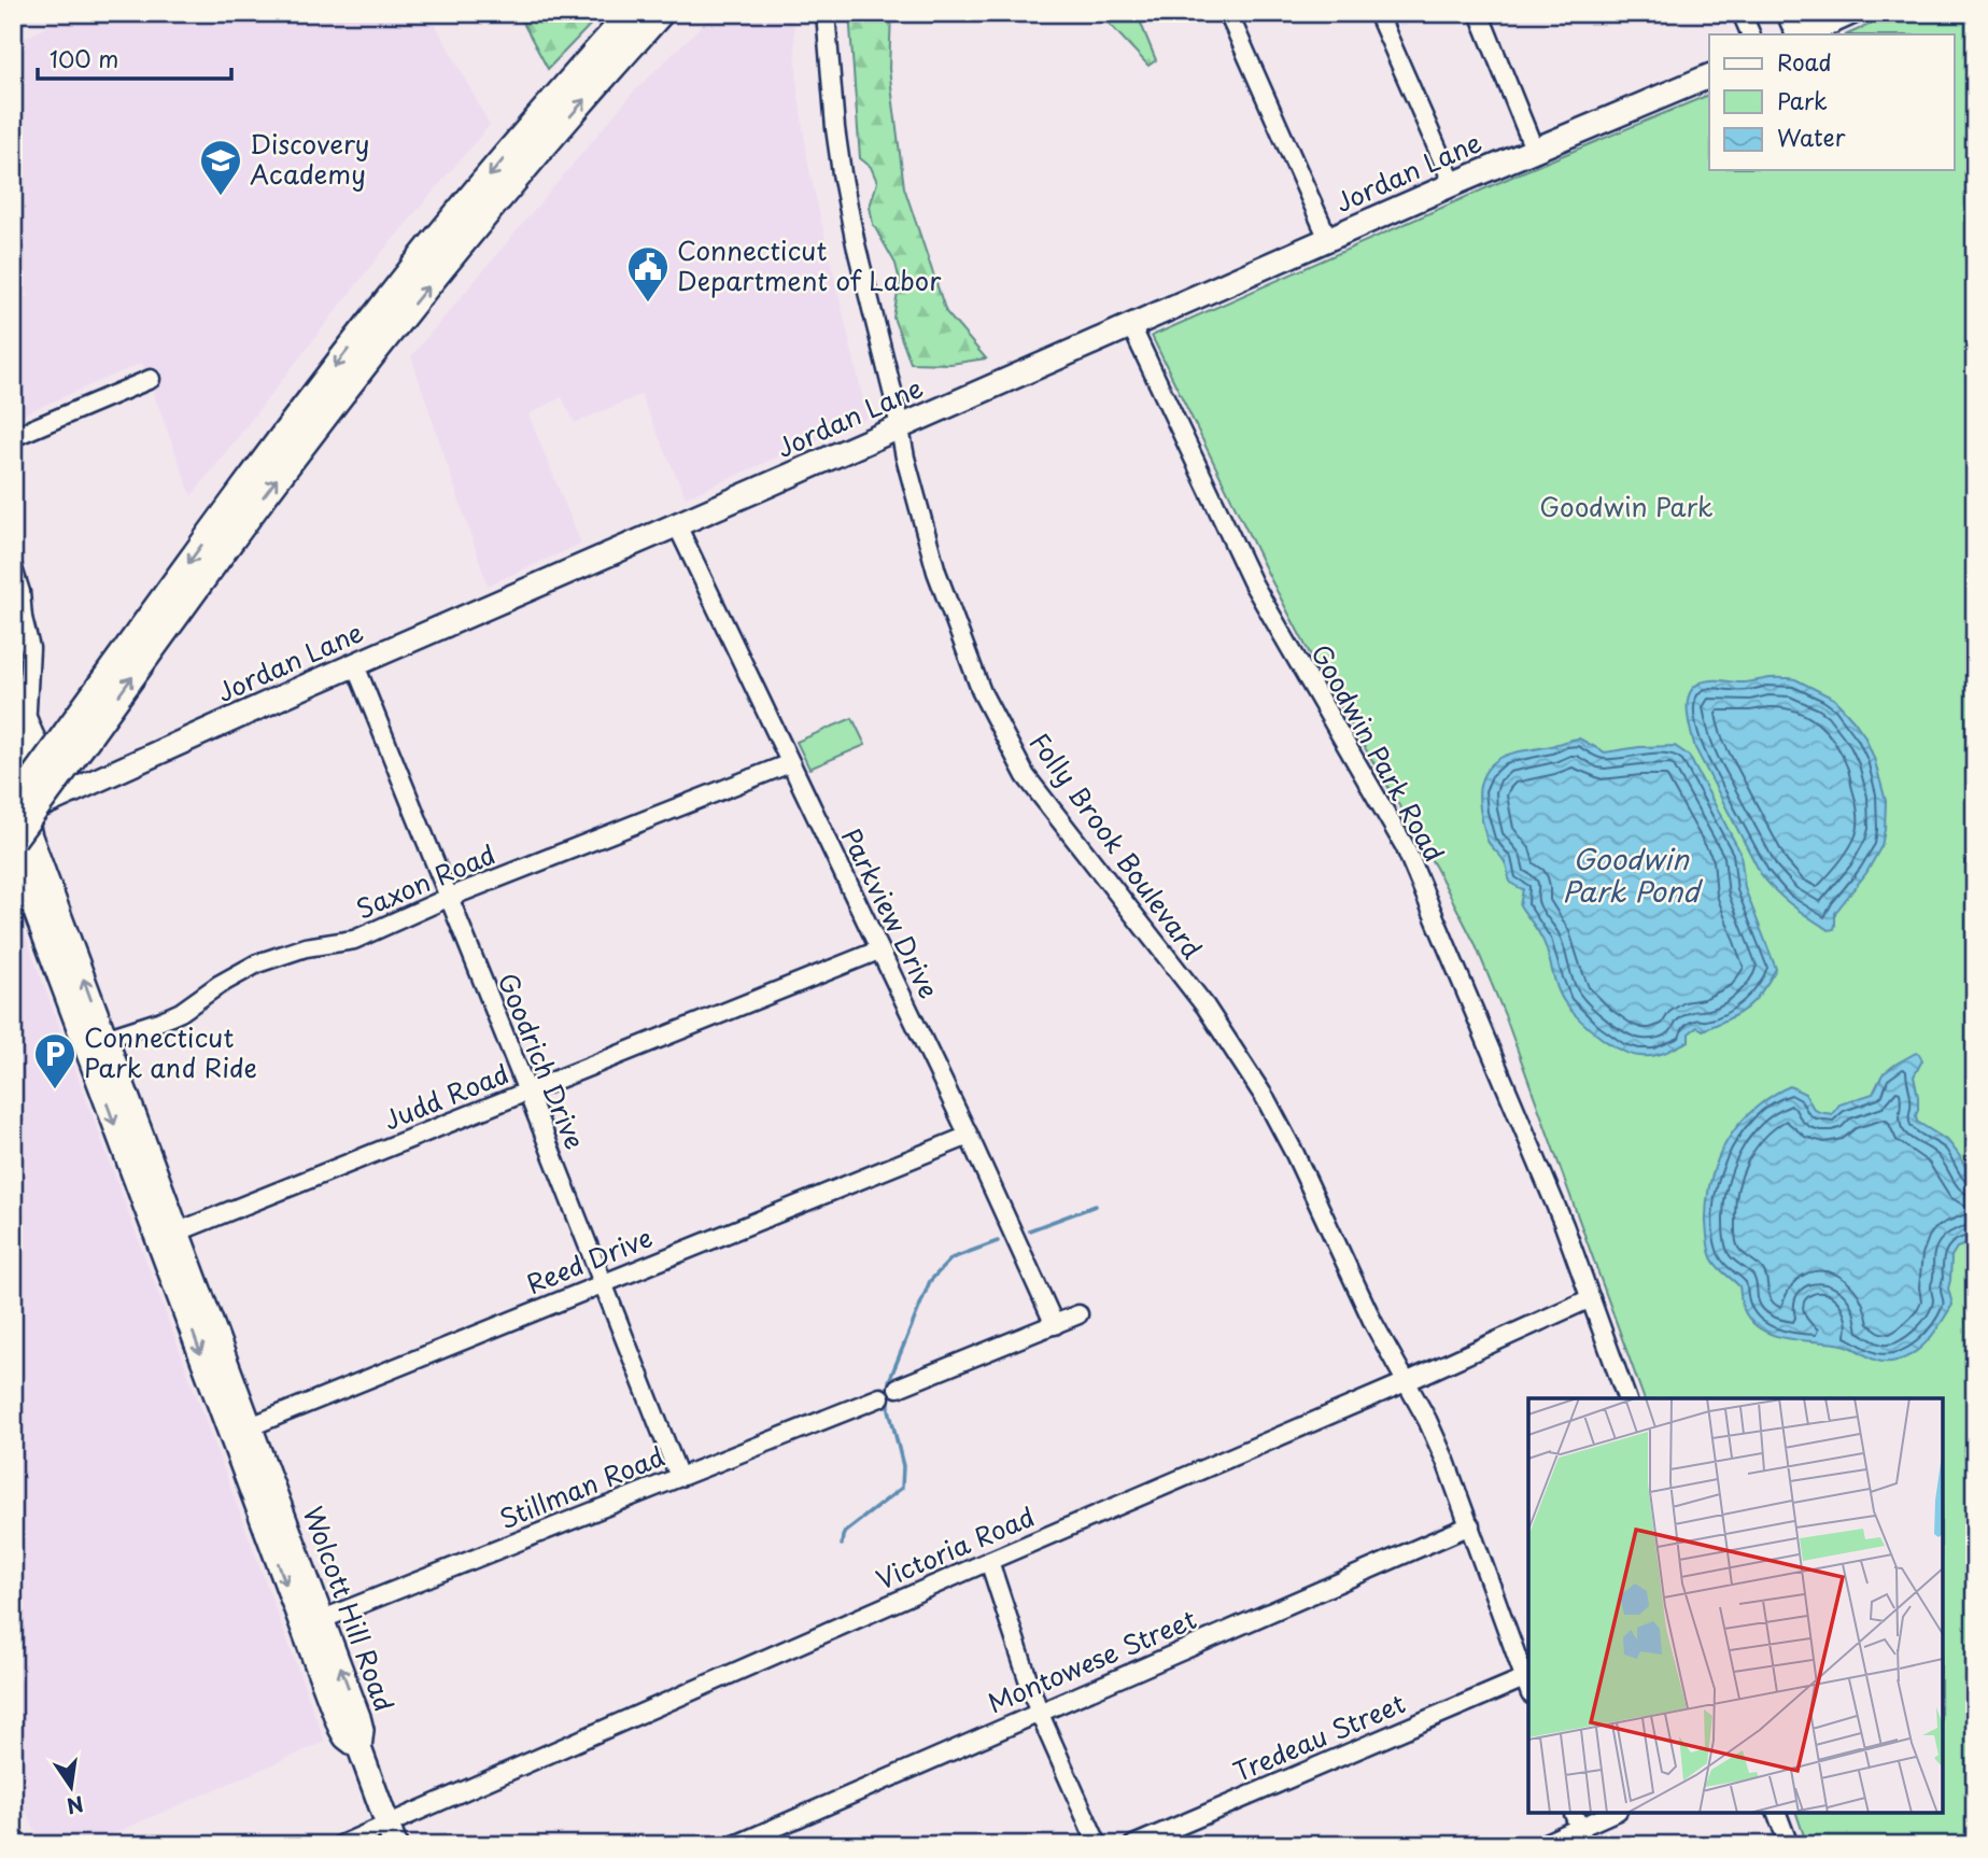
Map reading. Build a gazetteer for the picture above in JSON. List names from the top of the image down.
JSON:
{
  "streets": {
    "main road": ["Jordan Lane", "Wolcott Hill Road"],
    "street": [
      "Goodwin Park Road",
      "Folly Brook Boulevard",
      "Saxon Road",
      "Parkview Drive",
      "Goodrich Drive",
      "Judd Road",
      "Reed Drive",
      "Stillman Road",
      "Victoria Road",
      "Montowese Street",
      "Tredeau Street"
    ]
  },
  "crossings": [
    ["Jordan Lane", "Goodwin Park Road"],
    ["Jordan Lane", "Folly Brook Boulevard"],
    ["Jordan Lane", "Parkview Drive"],
    ["Jordan Lane", "Goodrich Drive"],
    ["Jordan Lane", "Wolcott Hill Road"],
    ["Goodwin Park Road", "Victoria Road"],
    ["Folly Brook Boulevard", "Victoria Road"],
    ["Folly Brook Boulevard", "Montowese Street"],
    ["Folly Brook Boulevard", "Tredeau Street"],
    ["Saxon Road", "Parkview Drive"],
    ["Saxon Road", "Goodrich Drive"],
    ["Saxon Road", "Wolcott Hill Road"],
    ["Parkview Drive", "Judd Road"],
    ["Parkview Drive", "Reed Drive"],
    ["Goodrich Drive", "Judd Road"],
    ["Goodrich Drive", "Reed Drive"],
    ["Goodrich Drive", "Stillman Road"],
    ["Judd Road", "Wolcott Hill Road"],
    ["Reed Drive", "Wolcott Hill Road"],
    ["Stillman Road", "Wolcott Hill Road"],
    ["Victoria Road", "Wolcott Hill Road"]
  ],
  "water": ["Goodwin Park Pond"],
  "parks": ["Goodwin Park"],
  "places": {
    "school or university": ["Discovery Academy"],
    "public building": ["Connecticut Department of Labor"],
    "parking": ["Connecticut Park and Ride"]
  },
  "legend": ["Road", "Park", "Water"],
  "scale_bar": "100 m",
  "north": "bottom"
}
